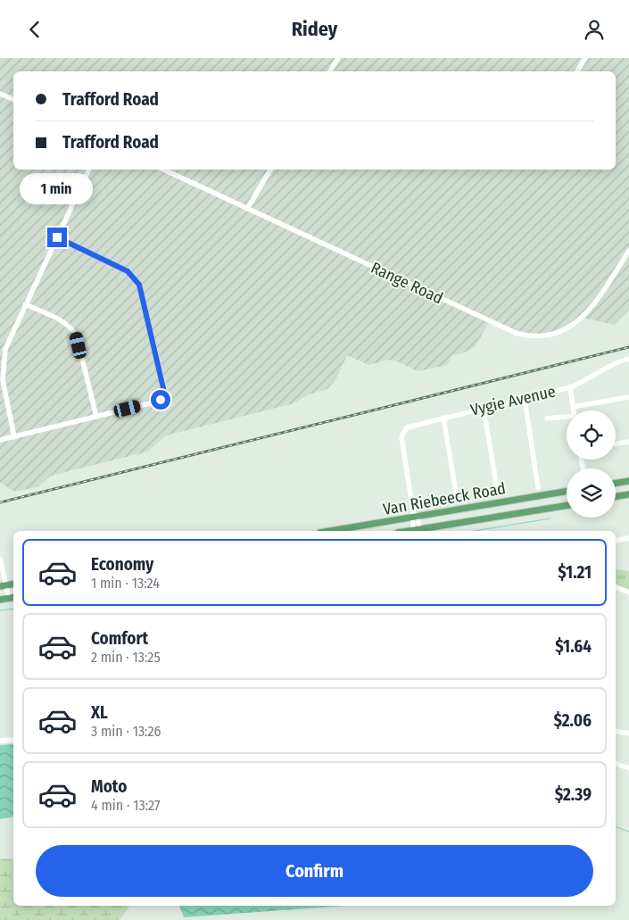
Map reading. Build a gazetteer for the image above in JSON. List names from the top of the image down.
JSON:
{
  "streets": {
    "main road": ["Van Riebeeck Road"],
    "street": ["Range Road", "Vygie Avenue"]
  },
  "crossings": [
    ["Vygie Avenue", "Van Riebeeck Road"]
  ],
  "page": {
    "header": "Ridey",
    "banner": ["Trafford Road", "Trafford Road"],
    "bubble": "1 min",
    "list": [
      {
        "name": "Economy",
        "note": "1 min · 13:24",
        "value": "$1.21"
      },
      {
        "name": "Comfort",
        "note": "2 min · 13:25",
        "value": "$1.64"
      },
      {
        "name": "XL",
        "note": "3 min · 13:26",
        "value": "$2.06"
      },
      {
        "name": "Moto",
        "note": "4 min · 13:27",
        "value": "$2.39"
      }
    ],
    "buttons": "Confirm"
  }
}
